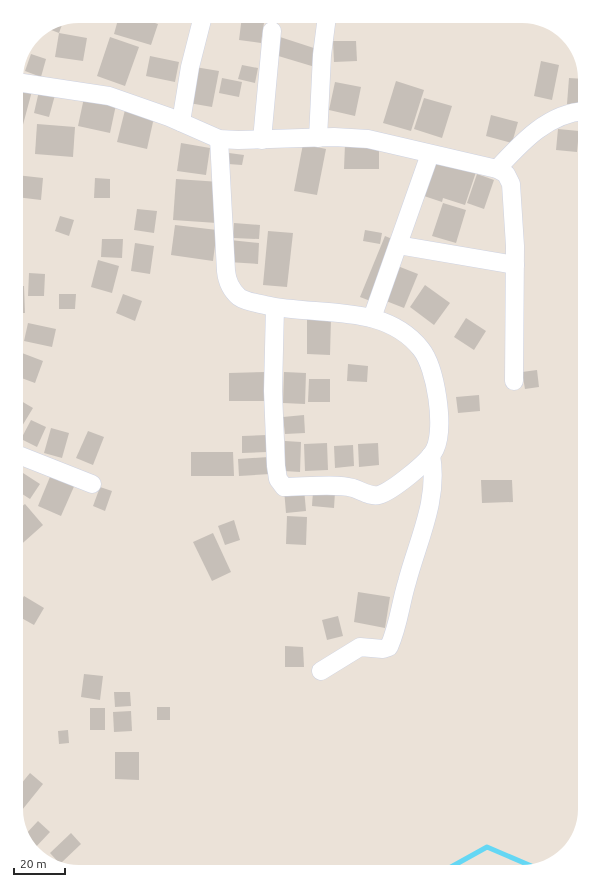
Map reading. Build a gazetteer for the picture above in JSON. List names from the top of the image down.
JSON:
{
  "scale_bar": "20 m"
}
